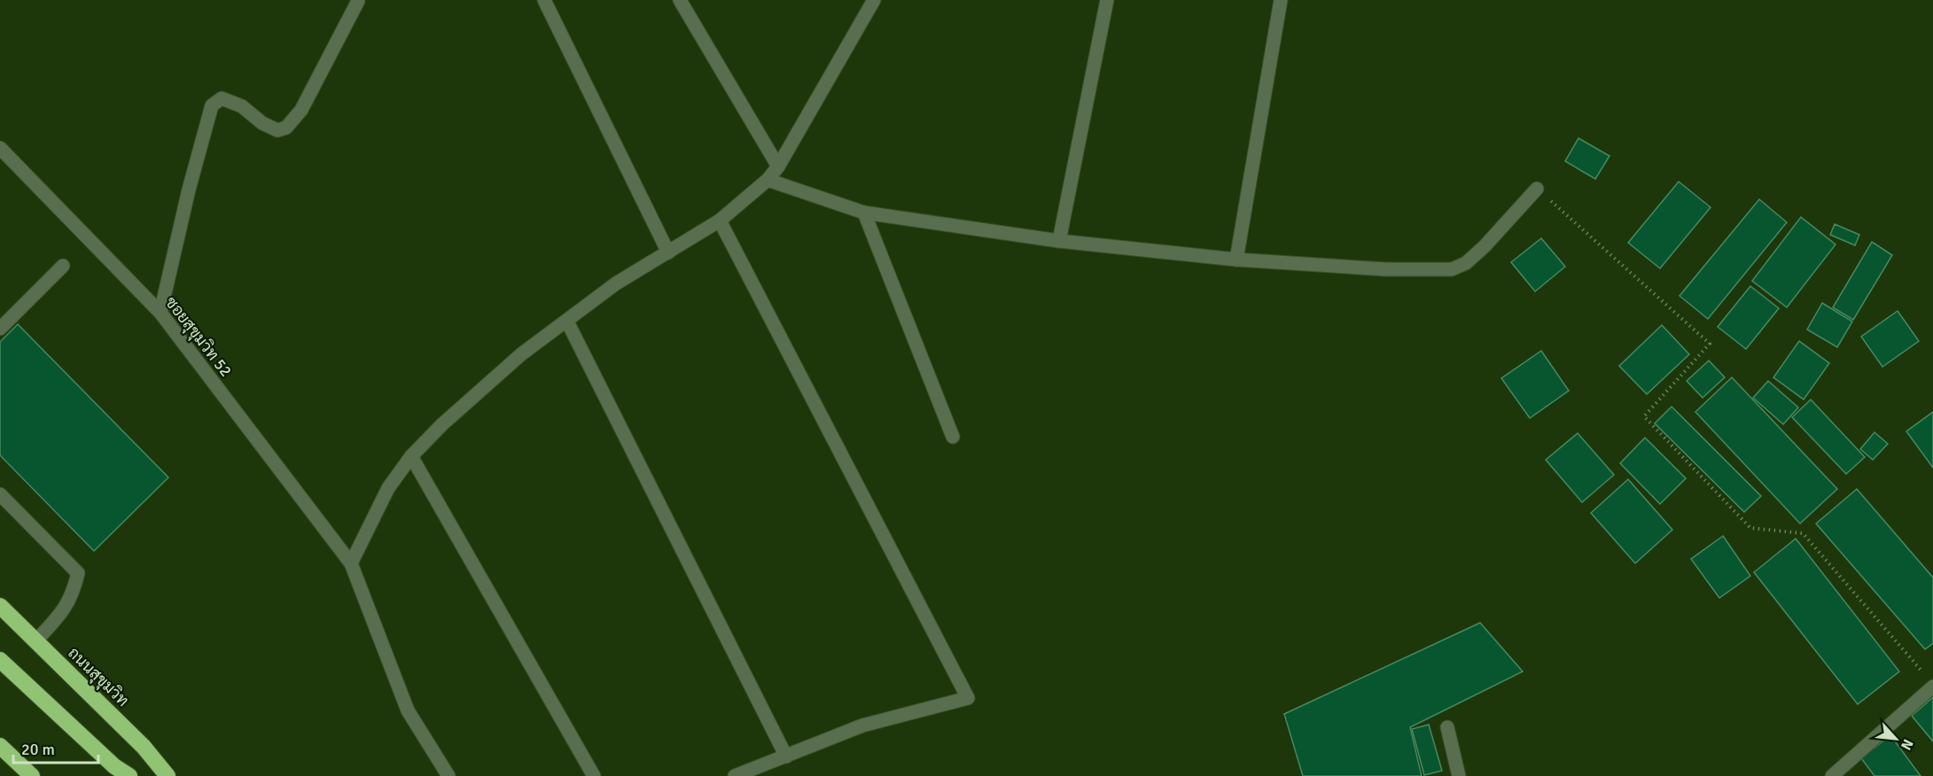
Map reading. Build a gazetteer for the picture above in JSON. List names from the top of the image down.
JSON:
{
  "streets": {
    "highway": ["ถนนสุขุมวิท"],
    "street": ["ซอยสุขุมวิท 52"]
  },
  "scale_bar": "20 m",
  "north": "bottom right"
}
